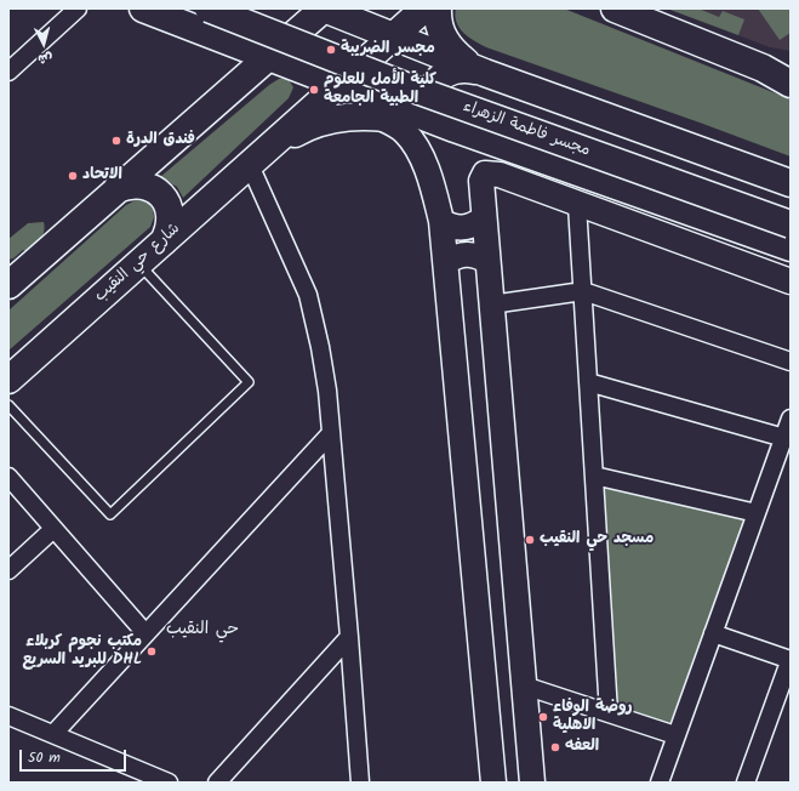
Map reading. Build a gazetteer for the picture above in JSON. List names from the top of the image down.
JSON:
{
  "streets": {
    "main road": ["مجسر فاطمة الزهراء", "شارع حي النقيب"]
  },
  "districts": ["حي النقيب"],
  "places": [
    "مجسر الضريبة",
    "كلية الأمل للعلوم الطبية الجامعة",
    "فندق الدرة",
    "الاتحاد",
    "مسجد حي النقيب",
    "مكتب نجوم كربلاء للبريد السريع DHL",
    "روضة الوفاء الاهلية",
    "العفه"
  ],
  "scale_bar": "50 m",
  "north": "bottom"
}
